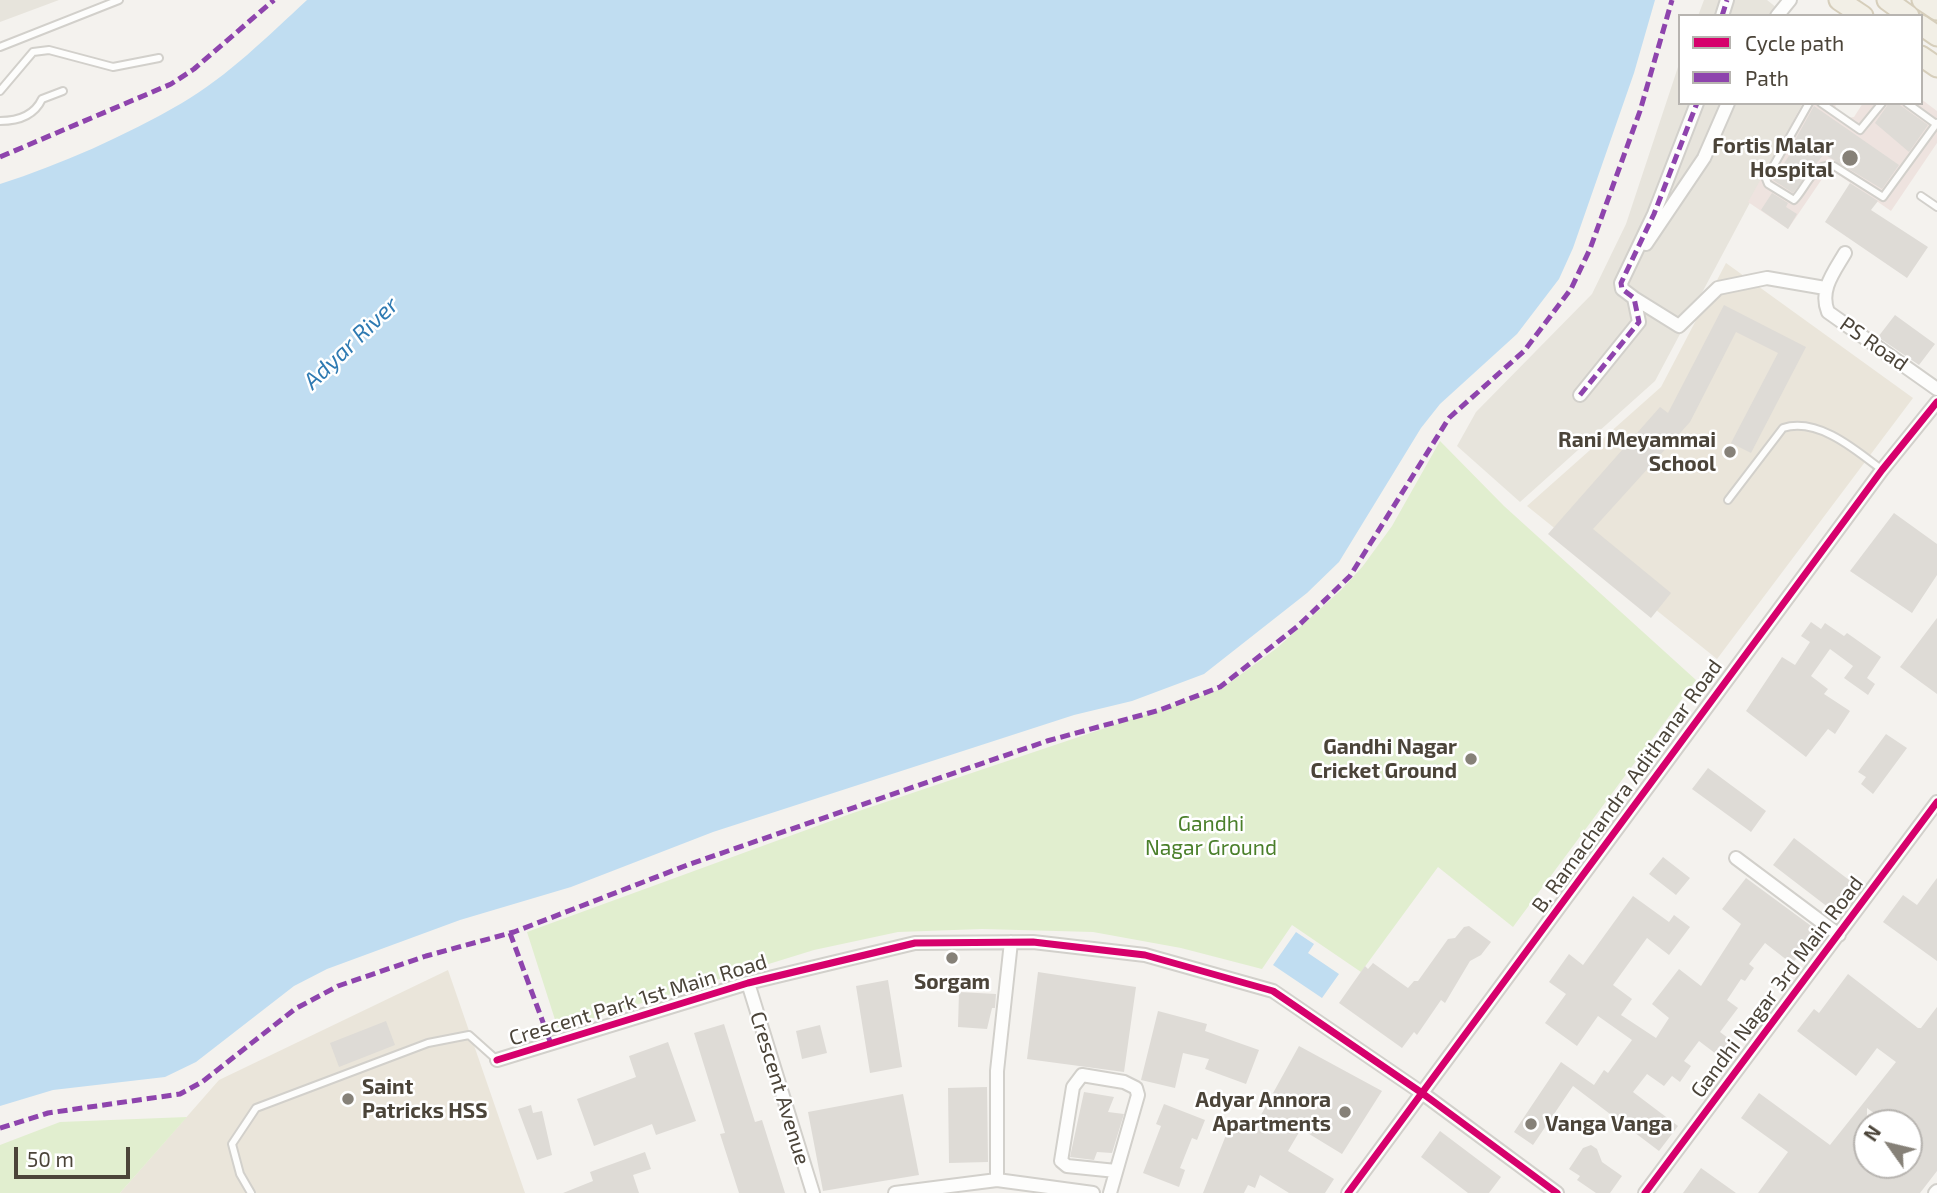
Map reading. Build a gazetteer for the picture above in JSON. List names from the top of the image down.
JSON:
{
  "streets": {
    "street": [
      "PS Road",
      "B. Ramachandra Adithanar Road",
      "Gandhi Nagar 3rd Main Road",
      "Crescent Park 1st Main Road",
      "Crescent Avenue"
    ]
  },
  "crossings": [
    ["B. Ramachandra Adithanar Road", "Crescent Park 1st Main Road"],
    ["Crescent Park 1st Main Road", "Crescent Avenue"]
  ],
  "water": ["Adyar River"],
  "parks": ["Gandhi Nagar Ground"],
  "places": [
    "Fortis Malar Hospital",
    "Rani Meyammai School",
    "Gandhi Nagar Cricket Ground",
    "Sorgam",
    "Saint Patricks HSS",
    "Adyar Annora Apartments",
    "Vanga Vanga"
  ],
  "legend": ["Cycle path", "Path"],
  "scale_bar": "50 m",
  "north": "top left"
}
